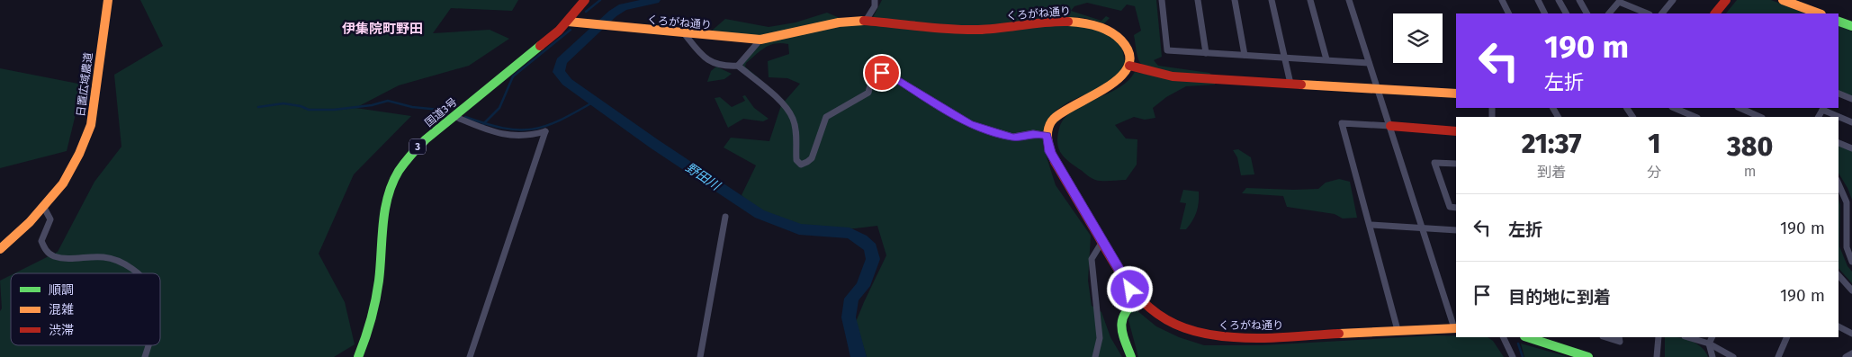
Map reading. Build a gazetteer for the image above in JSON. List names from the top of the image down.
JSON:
{
  "streets": {
    "main road": [
      "くろがね通り",
      "日置広域農道",
      "国道3号",
      "3"
    ]
  },
  "crossings": [
    ["くろがね通り", "国道3号"]
  ],
  "districts": ["伊集院町野田"],
  "water": ["野田川"],
  "legend": ["順調", "混雑", "渋滞"],
  "page": {
    "turn": ["190 m", "左折"],
    "eta": [
      "21:37",
      "到着",
      "1",
      "分",
      "380",
      "m"
    ],
    "list": [
      {
        "name": "左折",
        "value": "190 m"
      },
      {
        "name": "目的地に到着",
        "value": "190 m"
      }
    ]
  }
}
